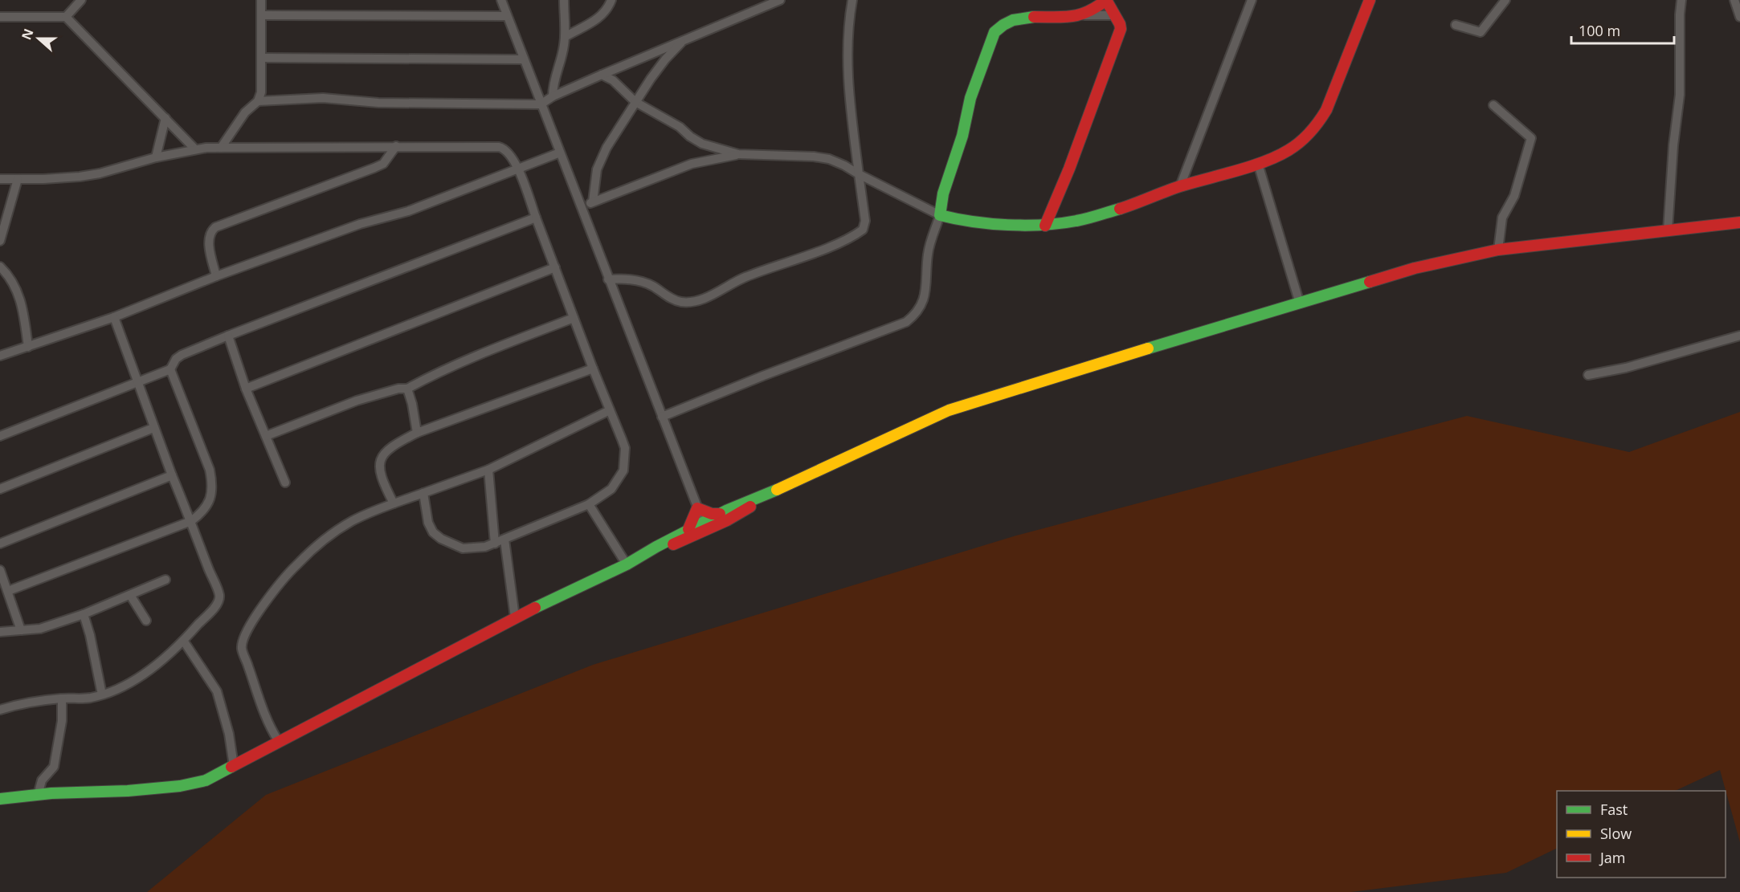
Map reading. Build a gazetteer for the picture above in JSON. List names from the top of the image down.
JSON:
{
  "legend": ["Fast", "Slow", "Jam"],
  "scale_bar": "100 m",
  "north": "left"
}
